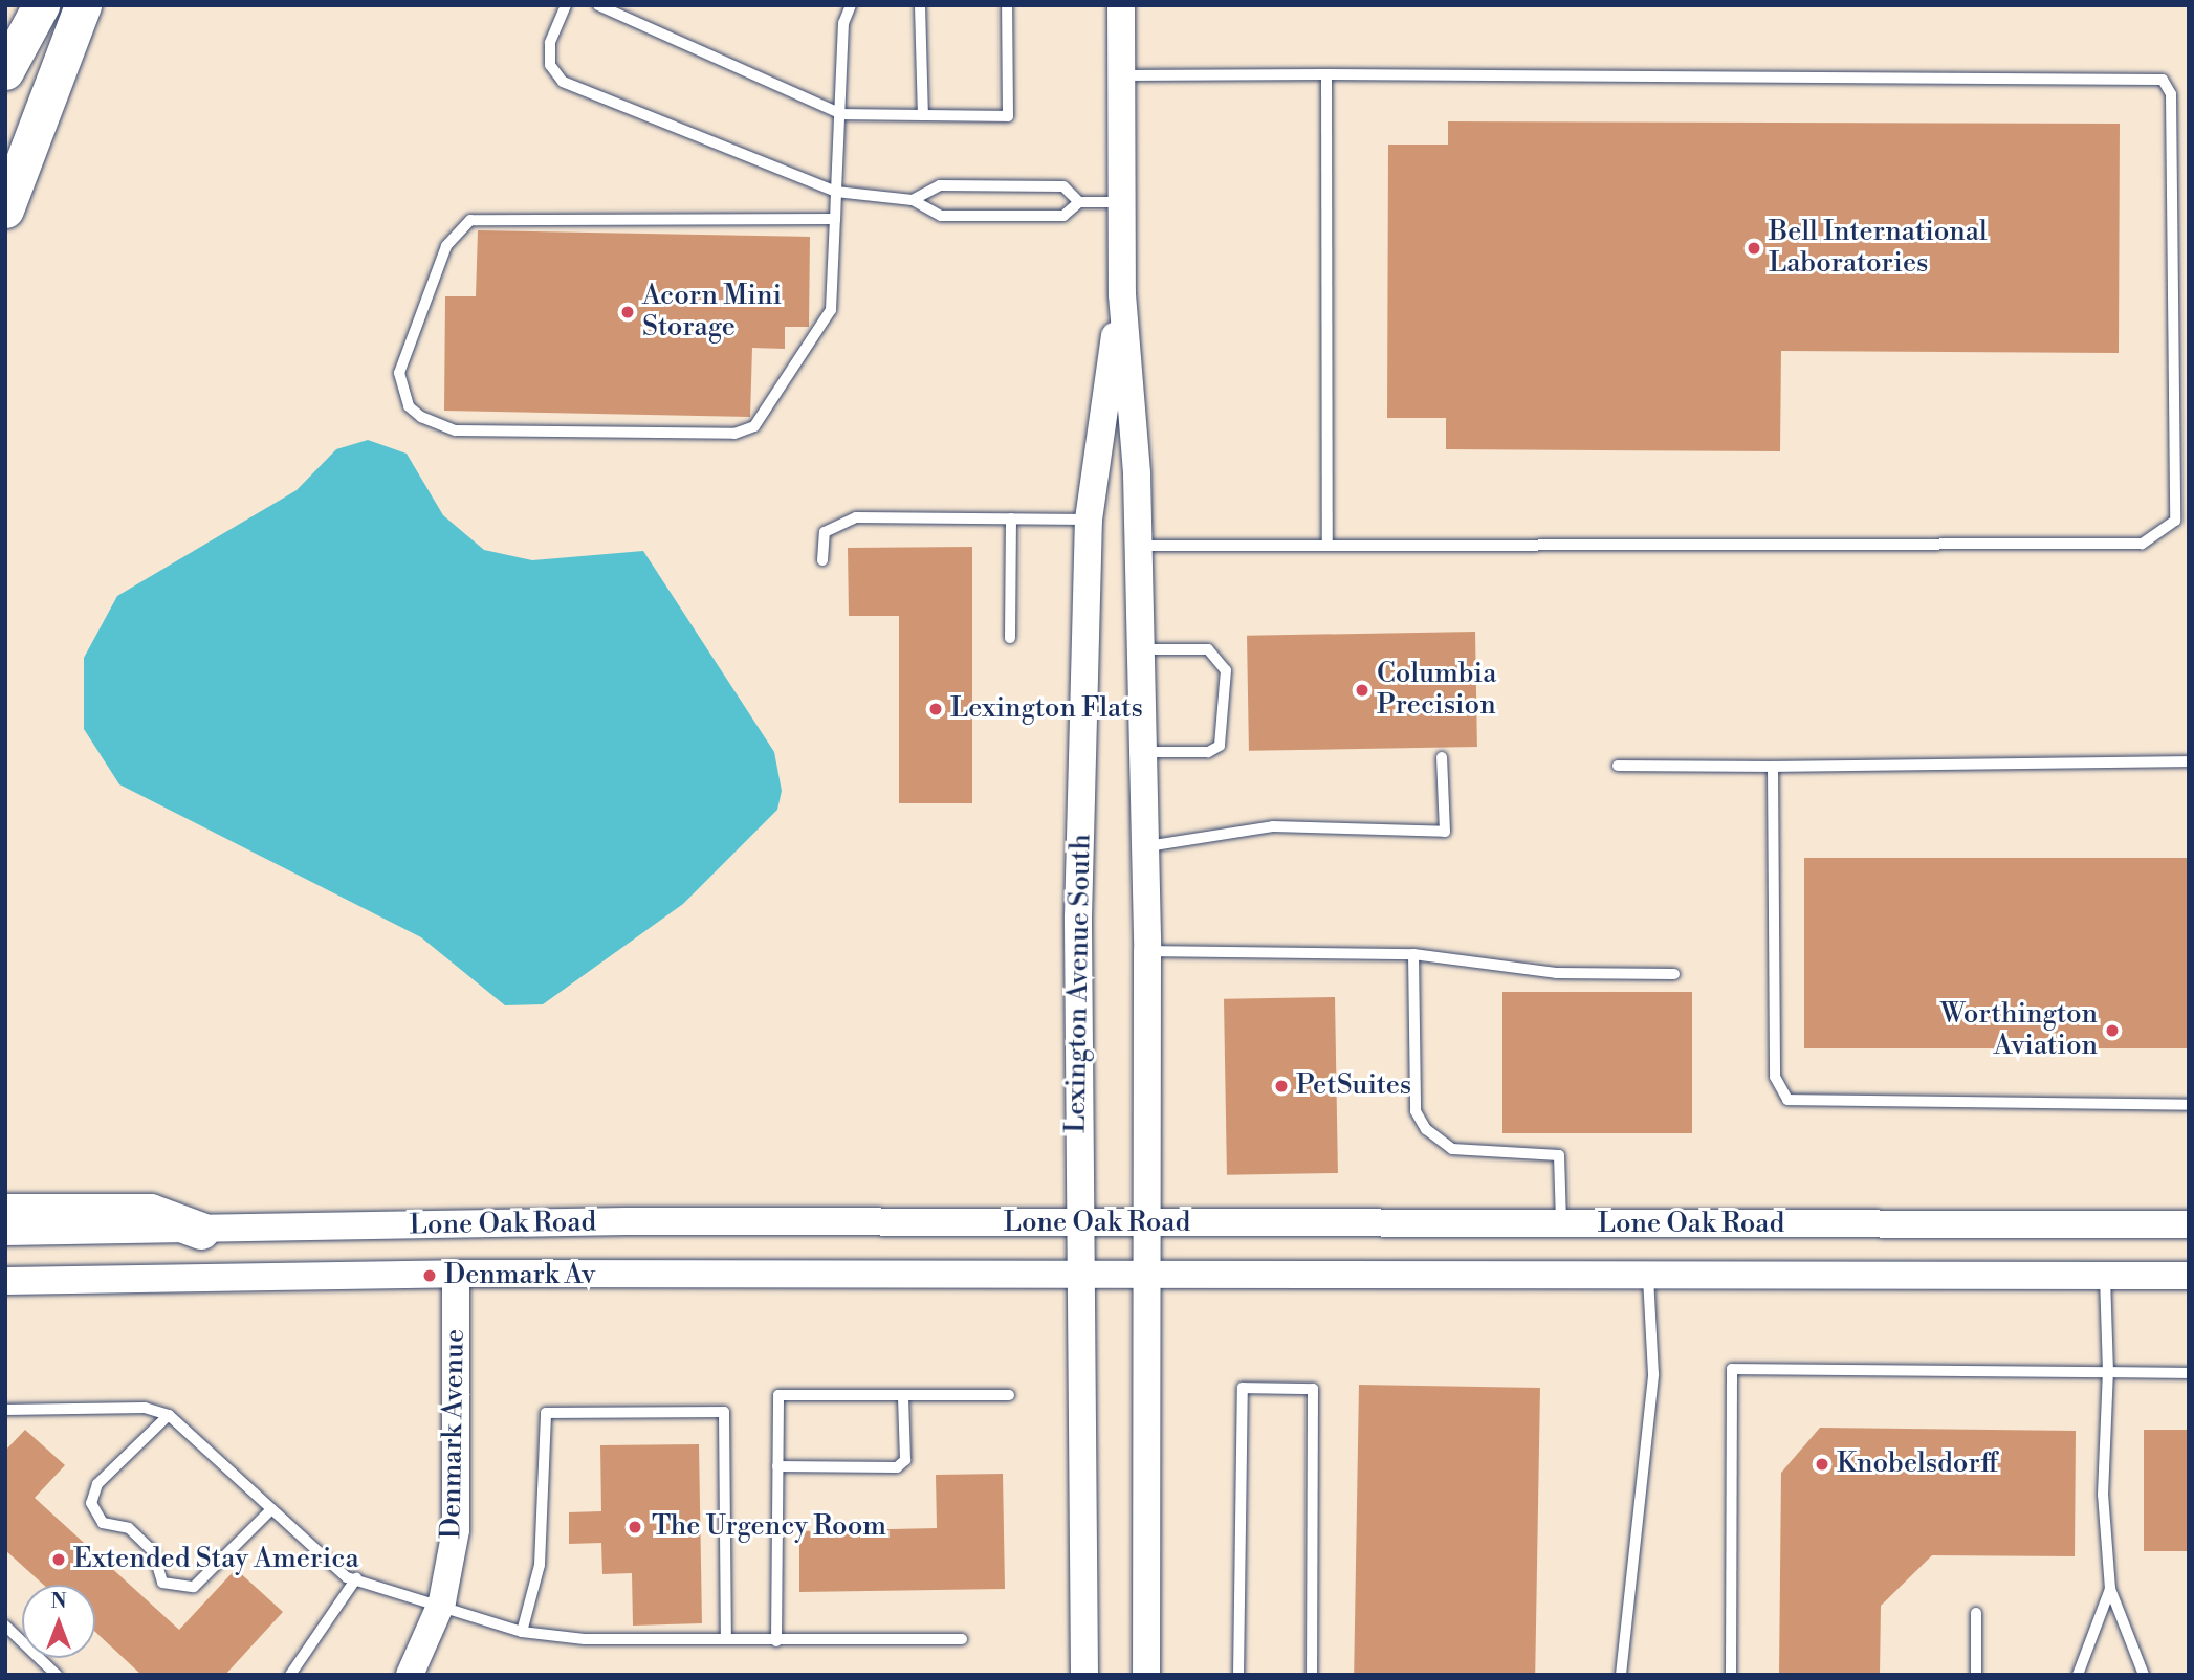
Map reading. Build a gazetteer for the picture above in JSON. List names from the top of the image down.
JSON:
{
  "streets": {
    "main road": ["Lexington Avenue South", "Lone Oak Road", "Denmark Avenue"]
  },
  "crossings": [
    ["Lexington Avenue South", "Lone Oak Road"],
    ["Lone Oak Road", "Denmark Avenue"]
  ],
  "places": [
    "Bell International Laboratories",
    "Acorn Mini Storage",
    "Columbia Precision",
    "Lexington Flats",
    "Worthington Aviation",
    "PetSuites",
    "Denmark Av",
    "Knobelsdorff",
    "The Urgency Room",
    "Extended Stay America"
  ],
  "north": "top"
}
